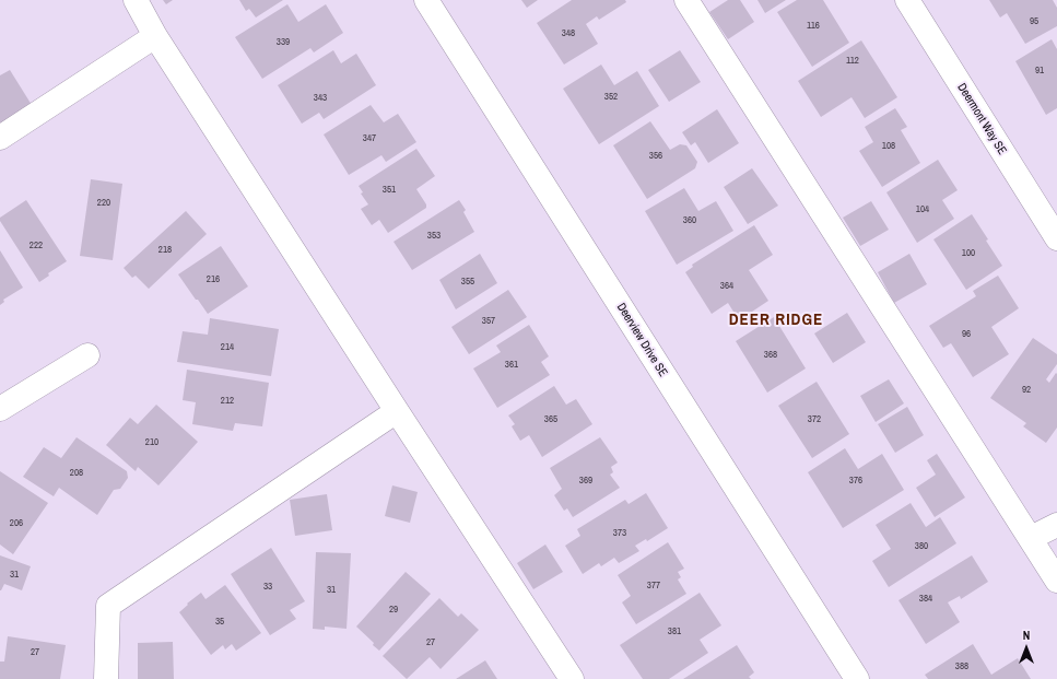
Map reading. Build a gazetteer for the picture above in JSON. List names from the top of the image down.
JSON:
{
  "streets": {
    "street": ["Deermont Way SE", "Deerview Drive SE"]
  },
  "districts": ["DEER RIDGE"],
  "house_numbers": [
    "95",
    "116",
    "348",
    "339",
    "112",
    "91",
    "352",
    "343",
    "347",
    "108",
    "356",
    "351",
    "220",
    "104",
    "360",
    "353",
    "222",
    "218",
    "100",
    "216",
    "355",
    "364",
    "357",
    "96",
    "214",
    "368",
    "361",
    "92",
    "212",
    "365",
    "372",
    "210",
    "208",
    "369",
    "376",
    "206",
    "373",
    "380",
    "31",
    "377",
    "33",
    "31",
    "384",
    "29",
    "35",
    "381",
    "27",
    "27",
    "388"
  ],
  "north": "top"
}
